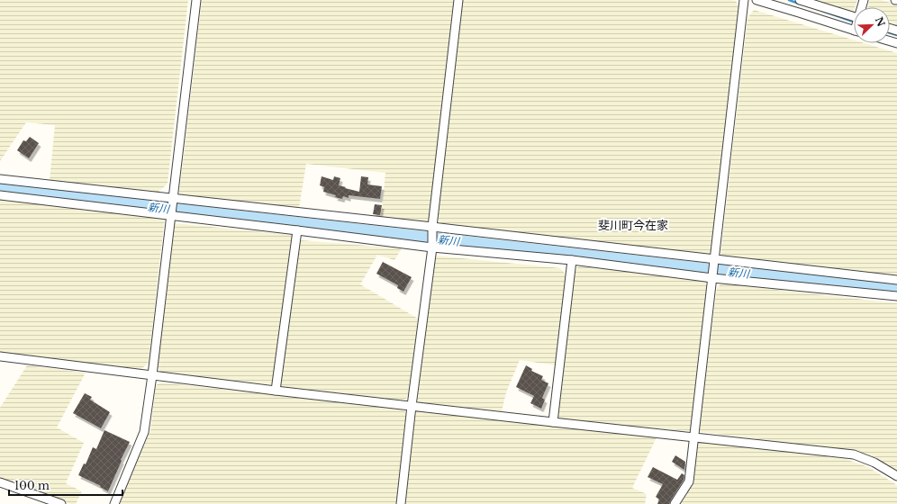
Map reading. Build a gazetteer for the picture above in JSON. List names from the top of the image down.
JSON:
{
  "districts": ["斐川町今在家"],
  "water": ["新川"],
  "scale_bar": "100 m",
  "north": "top right"
}
